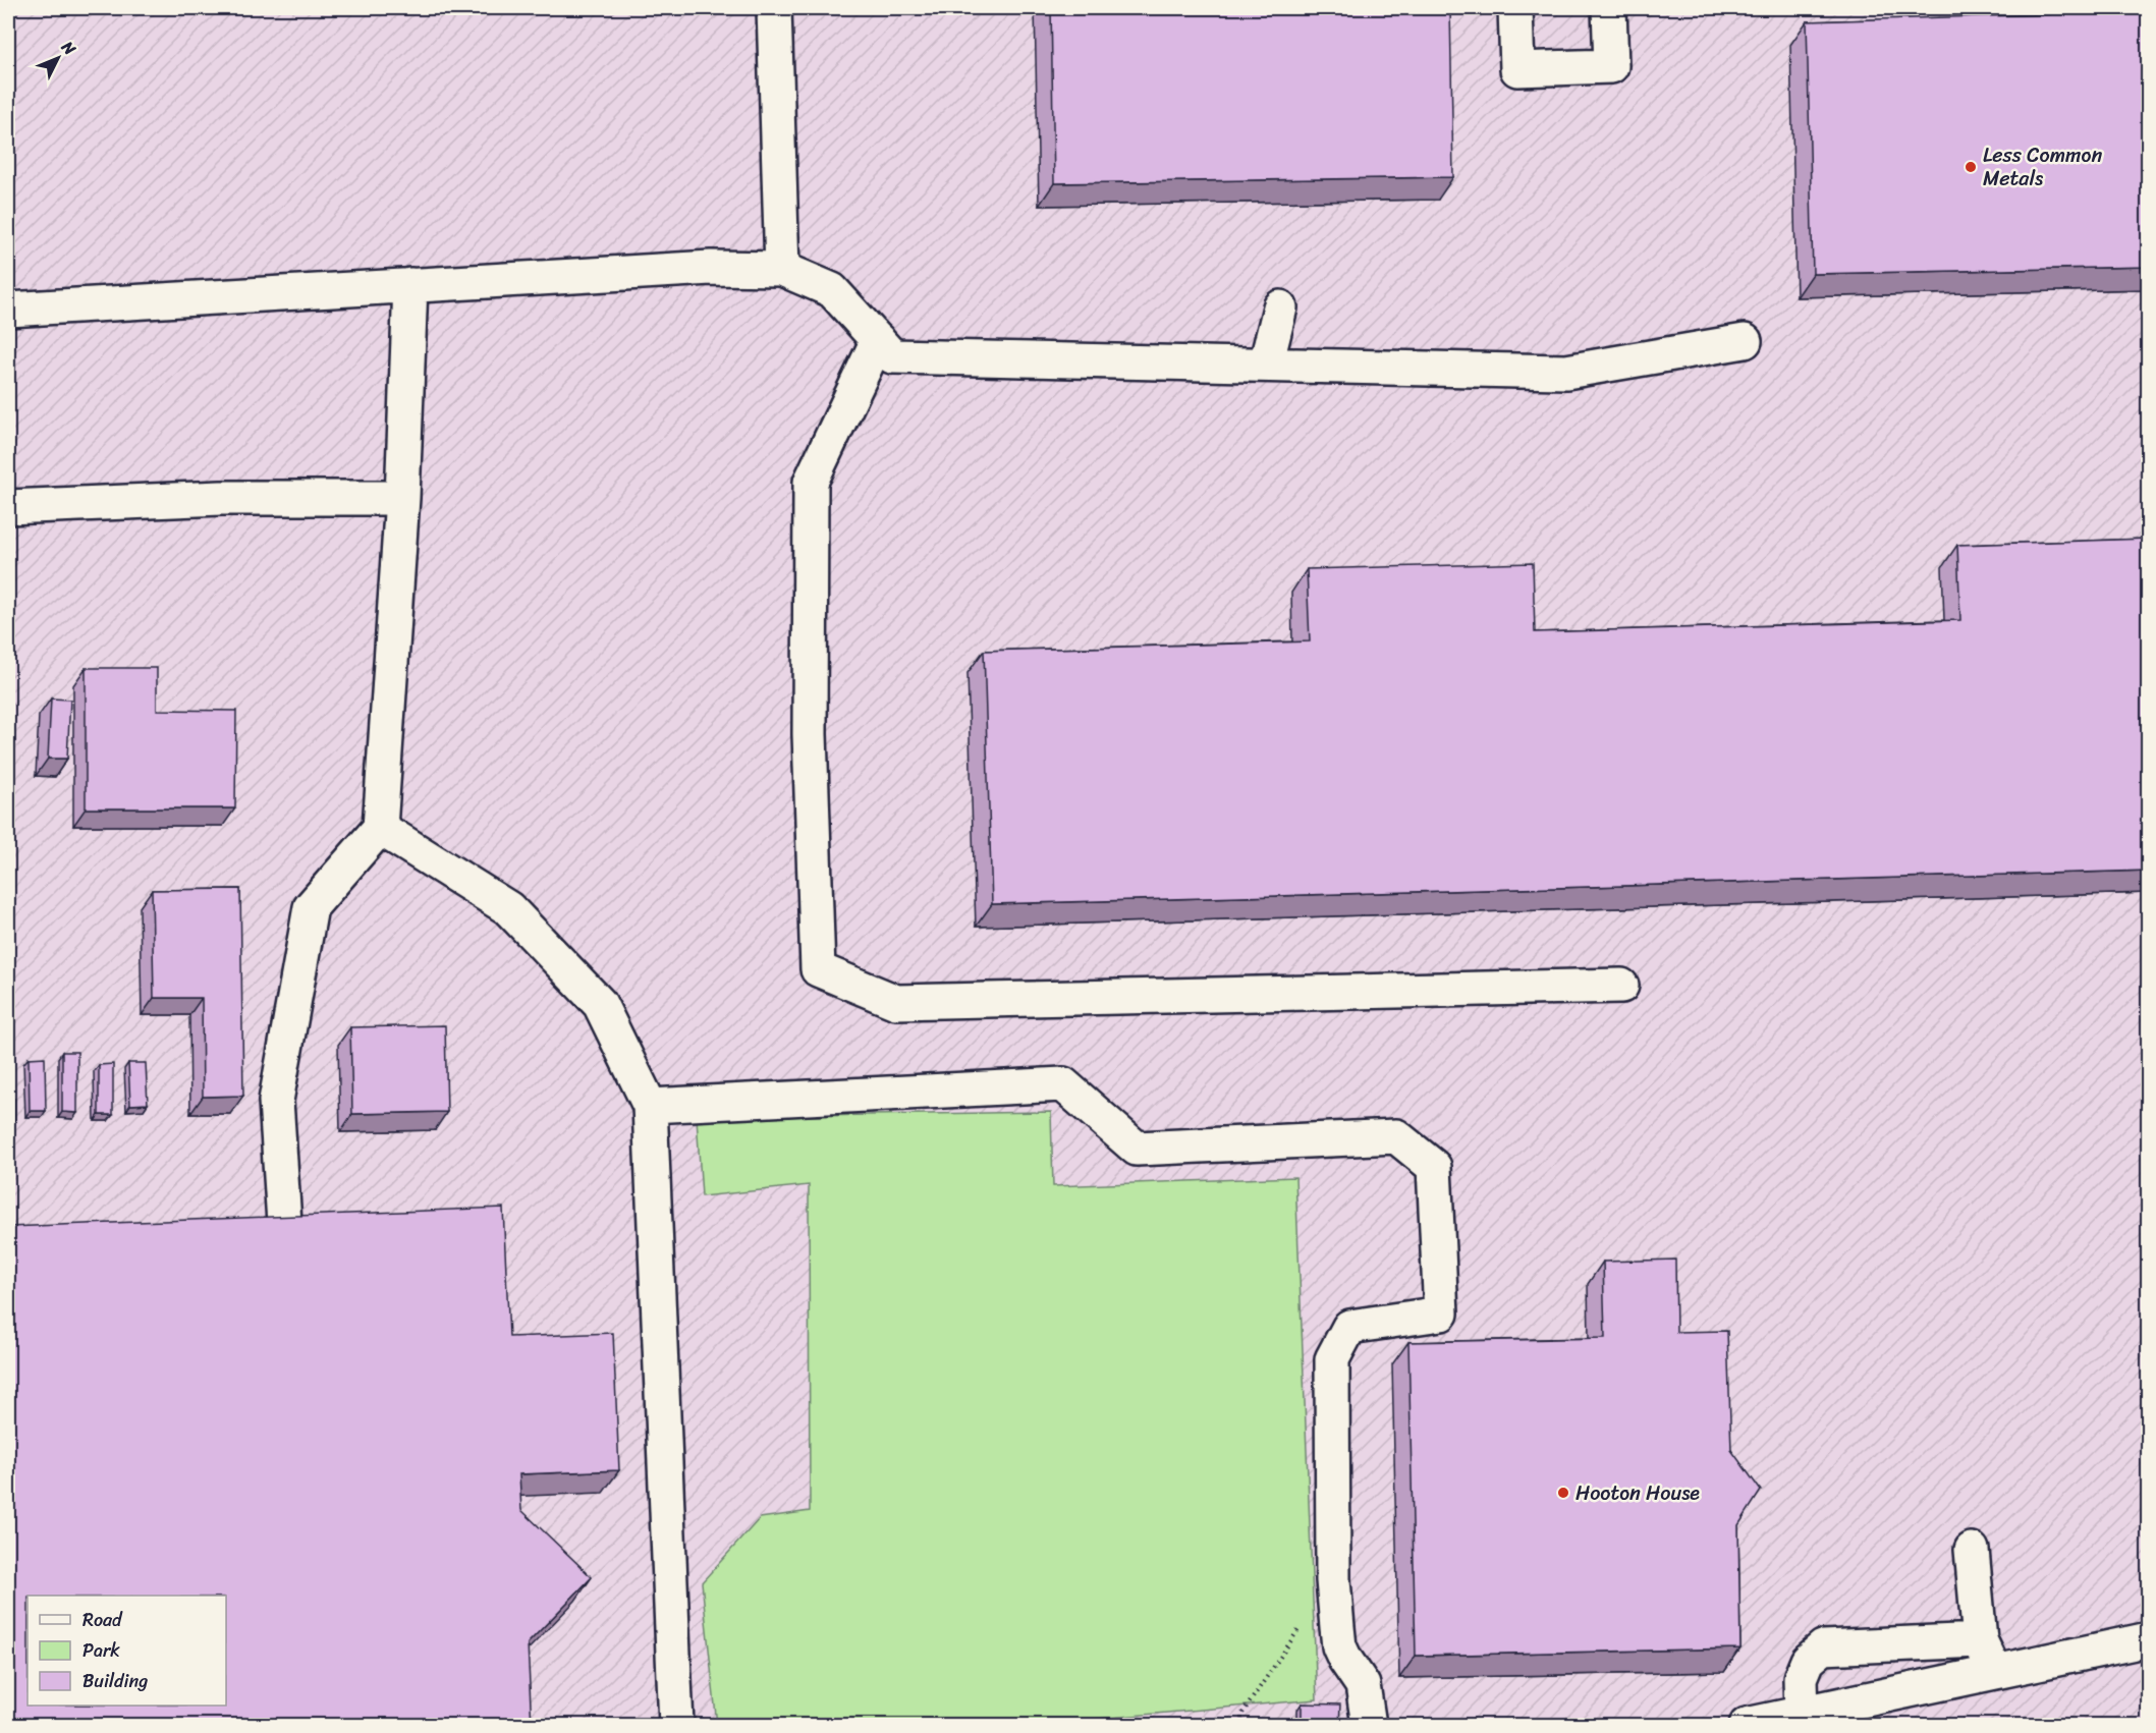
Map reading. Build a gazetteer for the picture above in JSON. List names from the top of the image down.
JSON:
{
  "places": ["Less Common Metals", "Hooton House"],
  "legend": ["Road", "Park", "Building"],
  "north": "top right"
}
